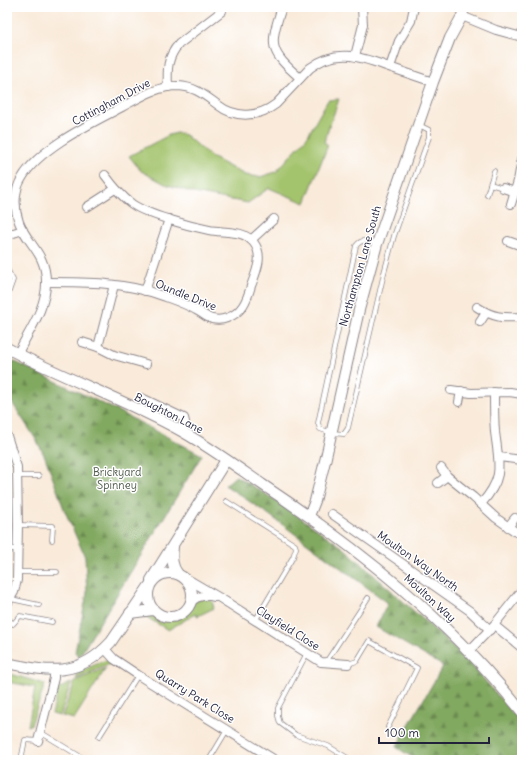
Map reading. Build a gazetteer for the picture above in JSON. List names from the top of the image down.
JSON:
{
  "streets": {
    "street": [
      "Cottingham Drive",
      "Northampton Lane South",
      "Oundle Drive",
      "Boughton Lane",
      "Moulton Way North",
      "Moulton Way",
      "Clayfield Close",
      "Quarry Park Close"
    ]
  },
  "crossings": [
    ["Cottingham Drive", "Northampton Lane South"],
    ["Cottingham Drive", "Oundle Drive"],
    ["Cottingham Drive", "Boughton Lane"],
    ["Northampton Lane South", "Boughton Lane"],
    ["Northampton Lane South", "Moulton Way"],
    ["Boughton Lane", "Moulton Way"]
  ],
  "parks": ["Brickyard Spinney"],
  "scale_bar": "100 m"
}
